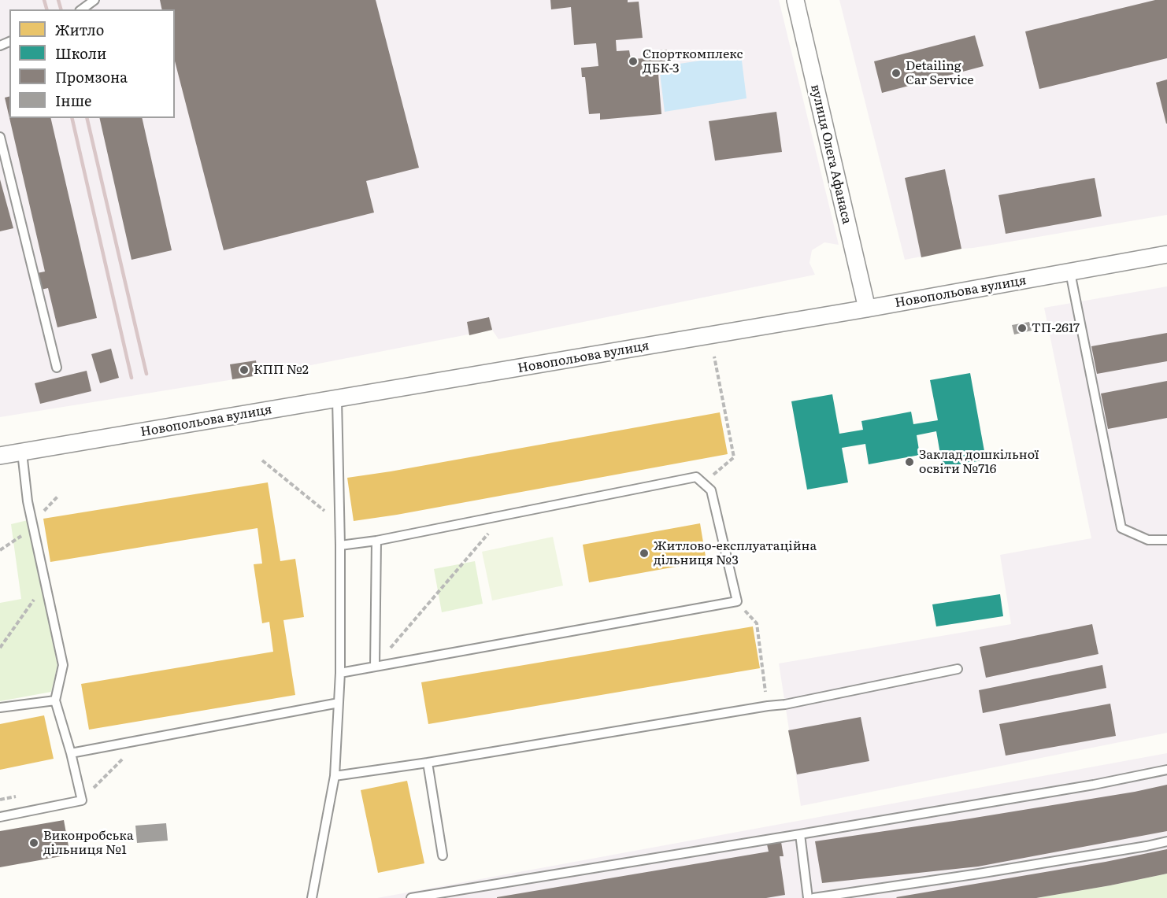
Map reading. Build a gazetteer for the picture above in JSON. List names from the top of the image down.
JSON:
{
  "streets": {
    "street": ["вулиця Олега Афанаса", "Новопольова вулиця"]
  },
  "crossings": [
    ["вулиця Олега Афанаса", "Новопольова вулиця"]
  ],
  "places": [
    "Спорткомплекс ДБК-3",
    "Detailing Car Service",
    "ТП-2617",
    "КПП №2",
    "Заклад дошкільної освіти №716",
    "Житлово-експлуатаційна дільниця №3",
    "Виконробська дільниця №1"
  ],
  "legend": [
    "Житло",
    "Школи",
    "Промзона",
    "Інше"
  ]
}
